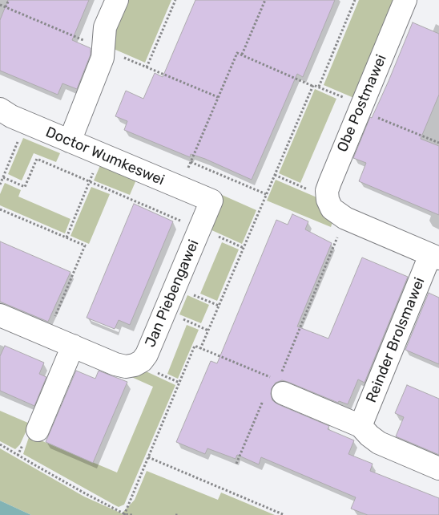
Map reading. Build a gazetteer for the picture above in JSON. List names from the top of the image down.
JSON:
{
  "streets": {
    "street": [
      "Obe Postmawei",
      "Doctor Wumkeswei",
      "Jan Piebengawei",
      "Reinder Brolsmawei"
    ]
  },
  "crossings": [
    ["Doctor Wumkeswei", "Jan Piebengawei"]
  ]
}
